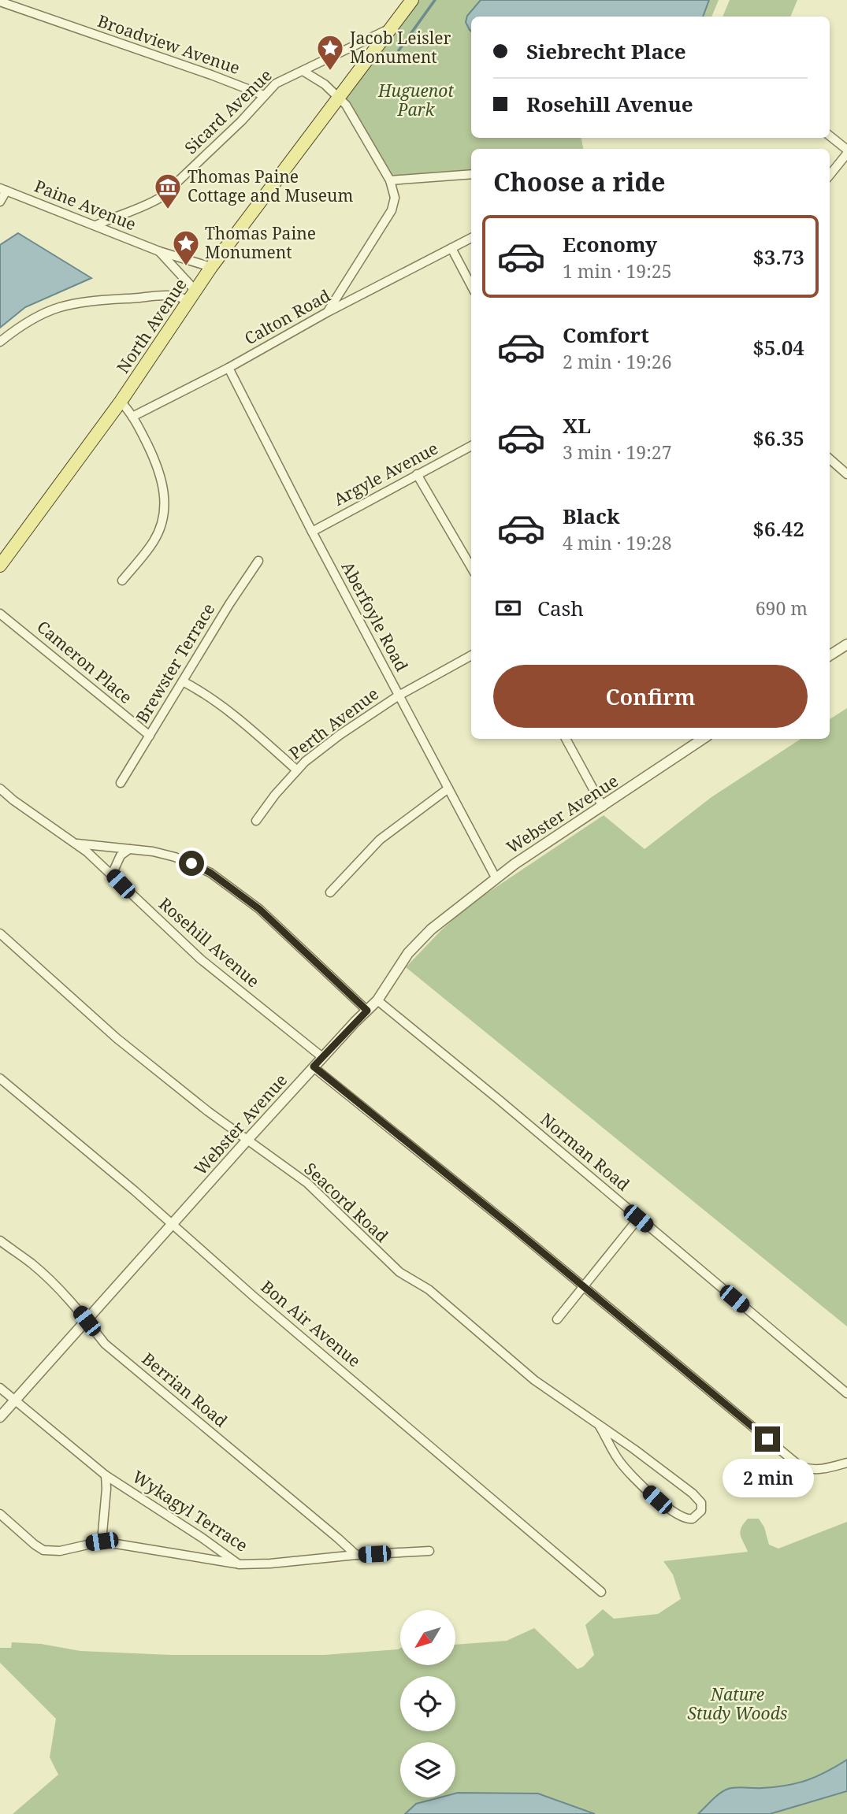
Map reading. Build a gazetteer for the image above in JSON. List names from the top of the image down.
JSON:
{
  "streets": {
    "main road": ["North Avenue"],
    "street": [
      "Broadview Avenue",
      "Sicard Avenue",
      "Paine Avenue",
      "Calton Road",
      "Argyle Avenue",
      "Aberfoyle Road",
      "Cameron Place",
      "Brewster Terrace",
      "Perth Avenue",
      "Webster Avenue",
      "Rosehill Avenue",
      "Norman Road",
      "Seacord Road",
      "Bon Air Avenue",
      "Berrian Road",
      "Wykagyl Terrace"
    ]
  },
  "crossings": [
    ["Broadview Avenue", "Sicard Avenue"],
    ["Sicard Avenue", "Paine Avenue"],
    ["Sicard Avenue", "North Avenue"],
    ["Paine Avenue", "North Avenue"],
    ["Calton Road", "Aberfoyle Road"],
    ["Argyle Avenue", "Aberfoyle Road"],
    ["Aberfoyle Road", "Perth Avenue"],
    ["Aberfoyle Road", "Webster Avenue"],
    ["Cameron Place", "Brewster Terrace"],
    ["Webster Avenue", "Rosehill Avenue"],
    ["Webster Avenue", "Norman Road"],
    ["Webster Avenue", "Seacord Road"],
    ["Webster Avenue", "Bon Air Avenue"],
    ["Webster Avenue", "Berrian Road"],
    ["Webster Avenue", "Wykagyl Terrace"],
    ["Berrian Road", "Wykagyl Terrace"]
  ],
  "parks": ["Huguenot Park", "Nature Study Woods"],
  "places": {
    "place": ["Jacob Leisler Monument", "Thomas Paine Monument"],
    "museum": ["Thomas Paine Cottage and Museum"]
  },
  "north": "bottom left",
  "page": {
    "banner": ["Siebrecht Place", "Rosehill Avenue"],
    "heading": "Choose a ride",
    "list": [
      {
        "name": "Economy",
        "note": "1 min · 19:25",
        "value": "$3.73"
      },
      {
        "name": "Comfort",
        "note": "2 min · 19:26",
        "value": "$5.04"
      },
      {
        "name": "XL",
        "note": "3 min · 19:27",
        "value": "$6.35"
      },
      {
        "name": "Black",
        "note": "4 min · 19:28",
        "value": "$6.42"
      }
    ],
    "pay": ["Cash", "690 m"],
    "buttons": "Confirm",
    "bubble": "2 min"
  }
}
